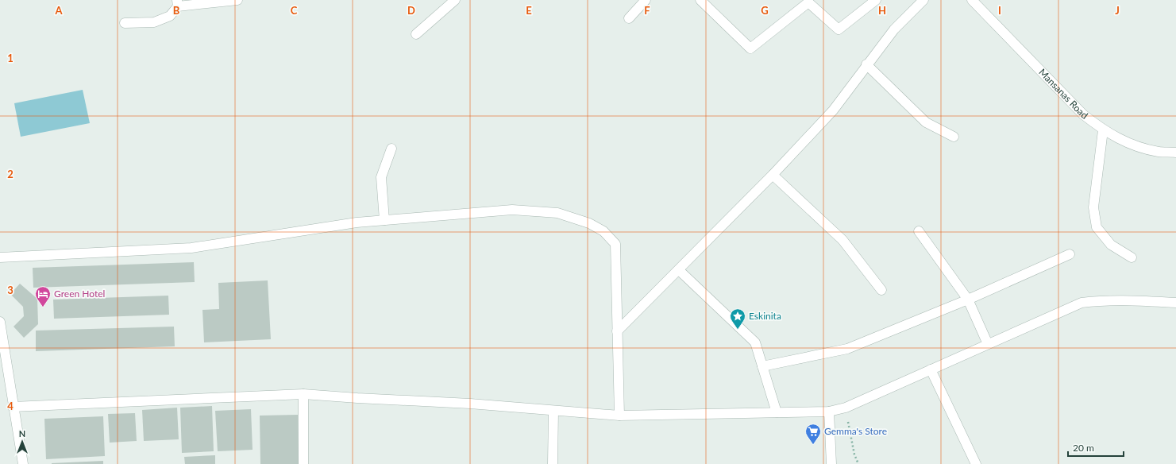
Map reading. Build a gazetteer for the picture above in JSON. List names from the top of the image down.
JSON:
{
  "streets": {
    "street": ["Mansanas Road"]
  },
  "places": {
    "hotel": ["Green Hotel"],
    "place": ["Eskinita"],
    "supermarket": ["Gemma's Store"]
  },
  "scale_bar": "20 m",
  "north": "top",
  "grid": {
    "columns": [
      "A",
      "B",
      "C",
      "D",
      "E",
      "F",
      "G",
      "H",
      "I",
      "J"
    ],
    "rows": [
      "1",
      "2",
      "3",
      "4"
    ]
  }
}
